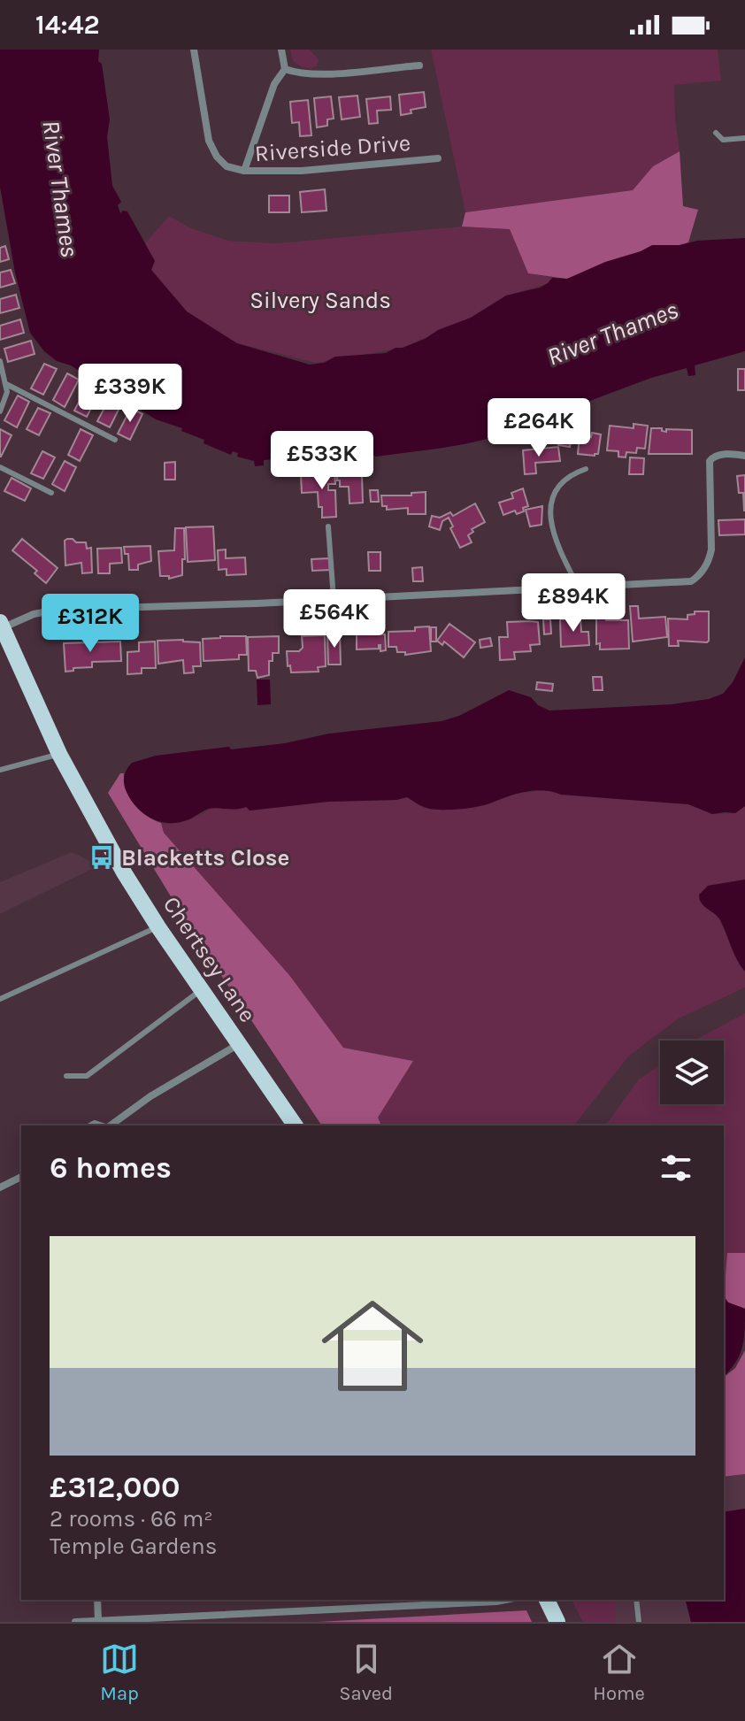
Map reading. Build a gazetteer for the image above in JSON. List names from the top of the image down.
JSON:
{
  "streets": {
    "main road": ["Chertsey Lane"],
    "street": ["Riverside Drive"]
  },
  "water": ["River Thames"],
  "parks": ["Silvery Sands"],
  "places": {
    "bus stop": ["Blacketts Close"]
  },
  "page": {
    "status": "14:42",
    "price": [
      "£339K",
      "£264K",
      "£533K",
      "£894K",
      "£564K",
      "£312K"
    ],
    "heading": "6 homes",
    "list": [
      {
        "name": "£312,000",
        "note": "2 rooms · 66 m² · Temple Gardens"
      }
    ],
    "tabs": ["Map", "Saved", "Home"]
  }
}
